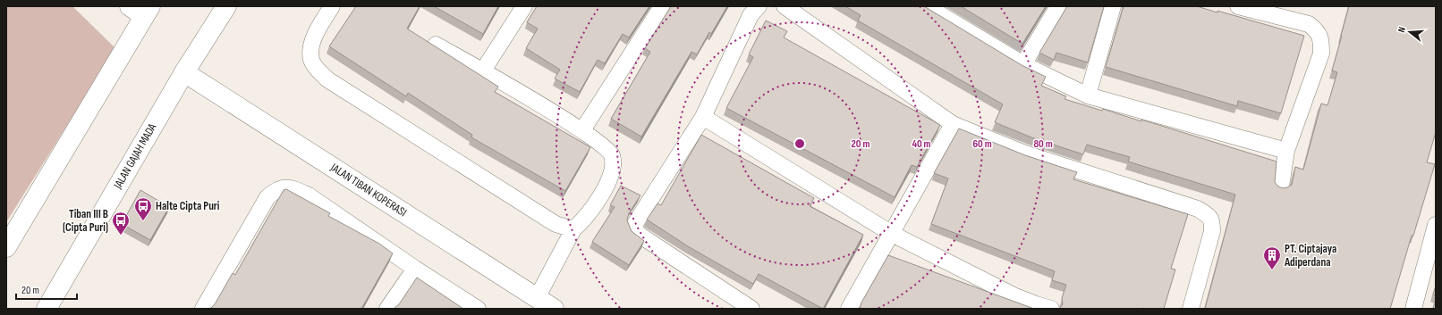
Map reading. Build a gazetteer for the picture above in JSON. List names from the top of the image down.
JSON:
{
  "streets": {
    "main road": ["JALAN GAJAH MADA", "JALAN TIBAN KOPERASI"]
  },
  "crossings": [
    ["JALAN GAJAH MADA", "JALAN TIBAN KOPERASI"]
  ],
  "places": {
    "bus stop": ["Halte Cipta Puri", "Tiban III B (Cipta Puri)"],
    "building": ["PT. Ciptajaya Adiperdana"]
  },
  "scale_bar": "20 m",
  "north": "left",
  "rings": [
    "20 m",
    "40 m",
    "60 m",
    "80 m"
  ]
}
